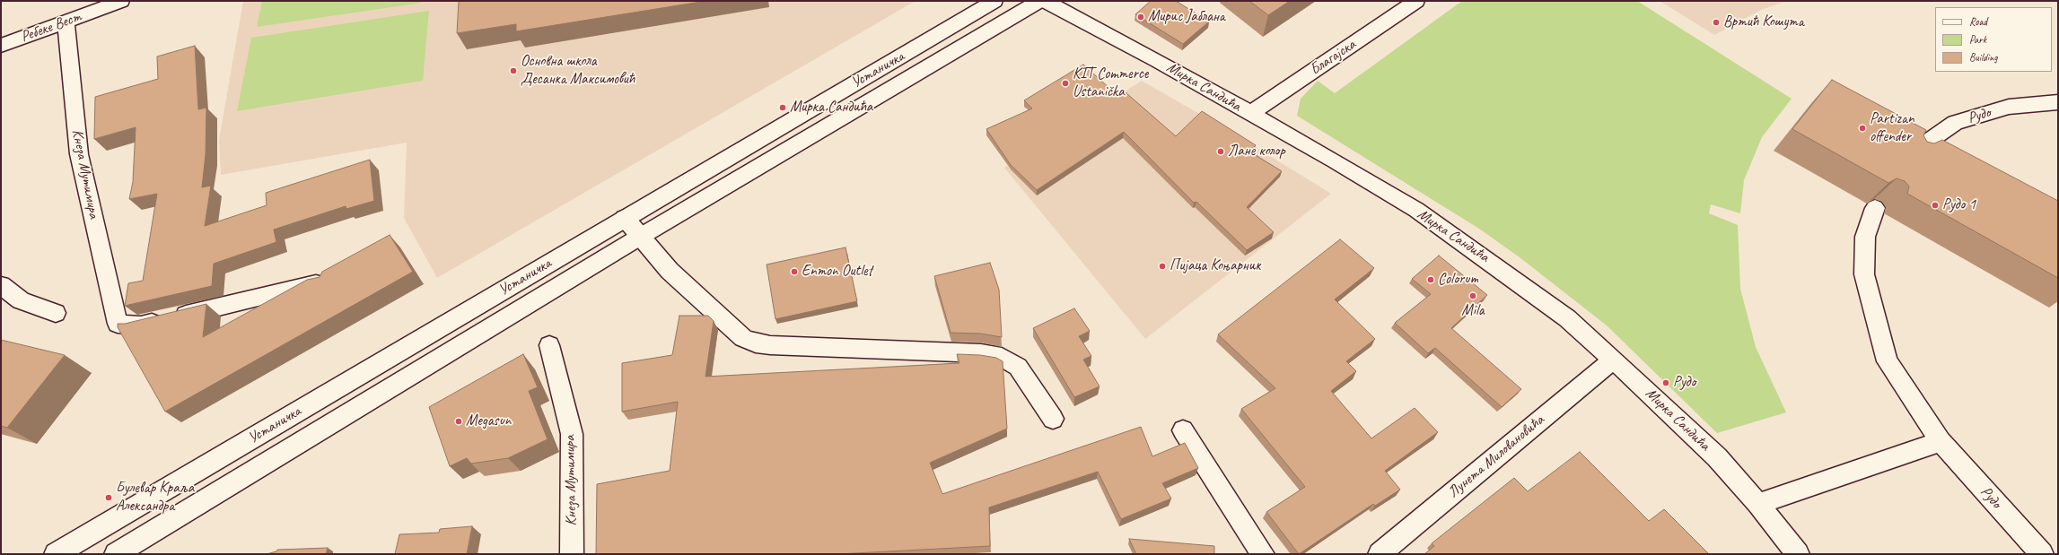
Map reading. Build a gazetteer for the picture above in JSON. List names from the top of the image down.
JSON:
{
  "streets": {
    "street": [
      "Ребеке Вест",
      "Благајска",
      "Устаничка",
      "Мирка Сандића",
      "Рудо",
      "Кнеза Мутимира",
      "Лунета Миловановића"
    ]
  },
  "crossings": [
    ["Ребеке Вест", "Кнеза Мутимира"],
    ["Благајска", "Мирка Сандића"],
    ["Мирка Сандића", "Лунета Миловановића"]
  ],
  "places": [
    "Мирис Јаблана",
    "Вртић Кошута",
    "Основна школа Десанка Максимовић",
    "KIT Commerce Ustanička",
    "Мирка Сандића",
    "Partizan offender",
    "Лане колор",
    "Рудо 1",
    "Пијаца Коњарник",
    "Enmon Outlet",
    "Colorum",
    "Mila",
    "Рудо",
    "Megasun",
    "Булевар Краља Александра"
  ],
  "legend": ["Road", "Park", "Building"]
}
